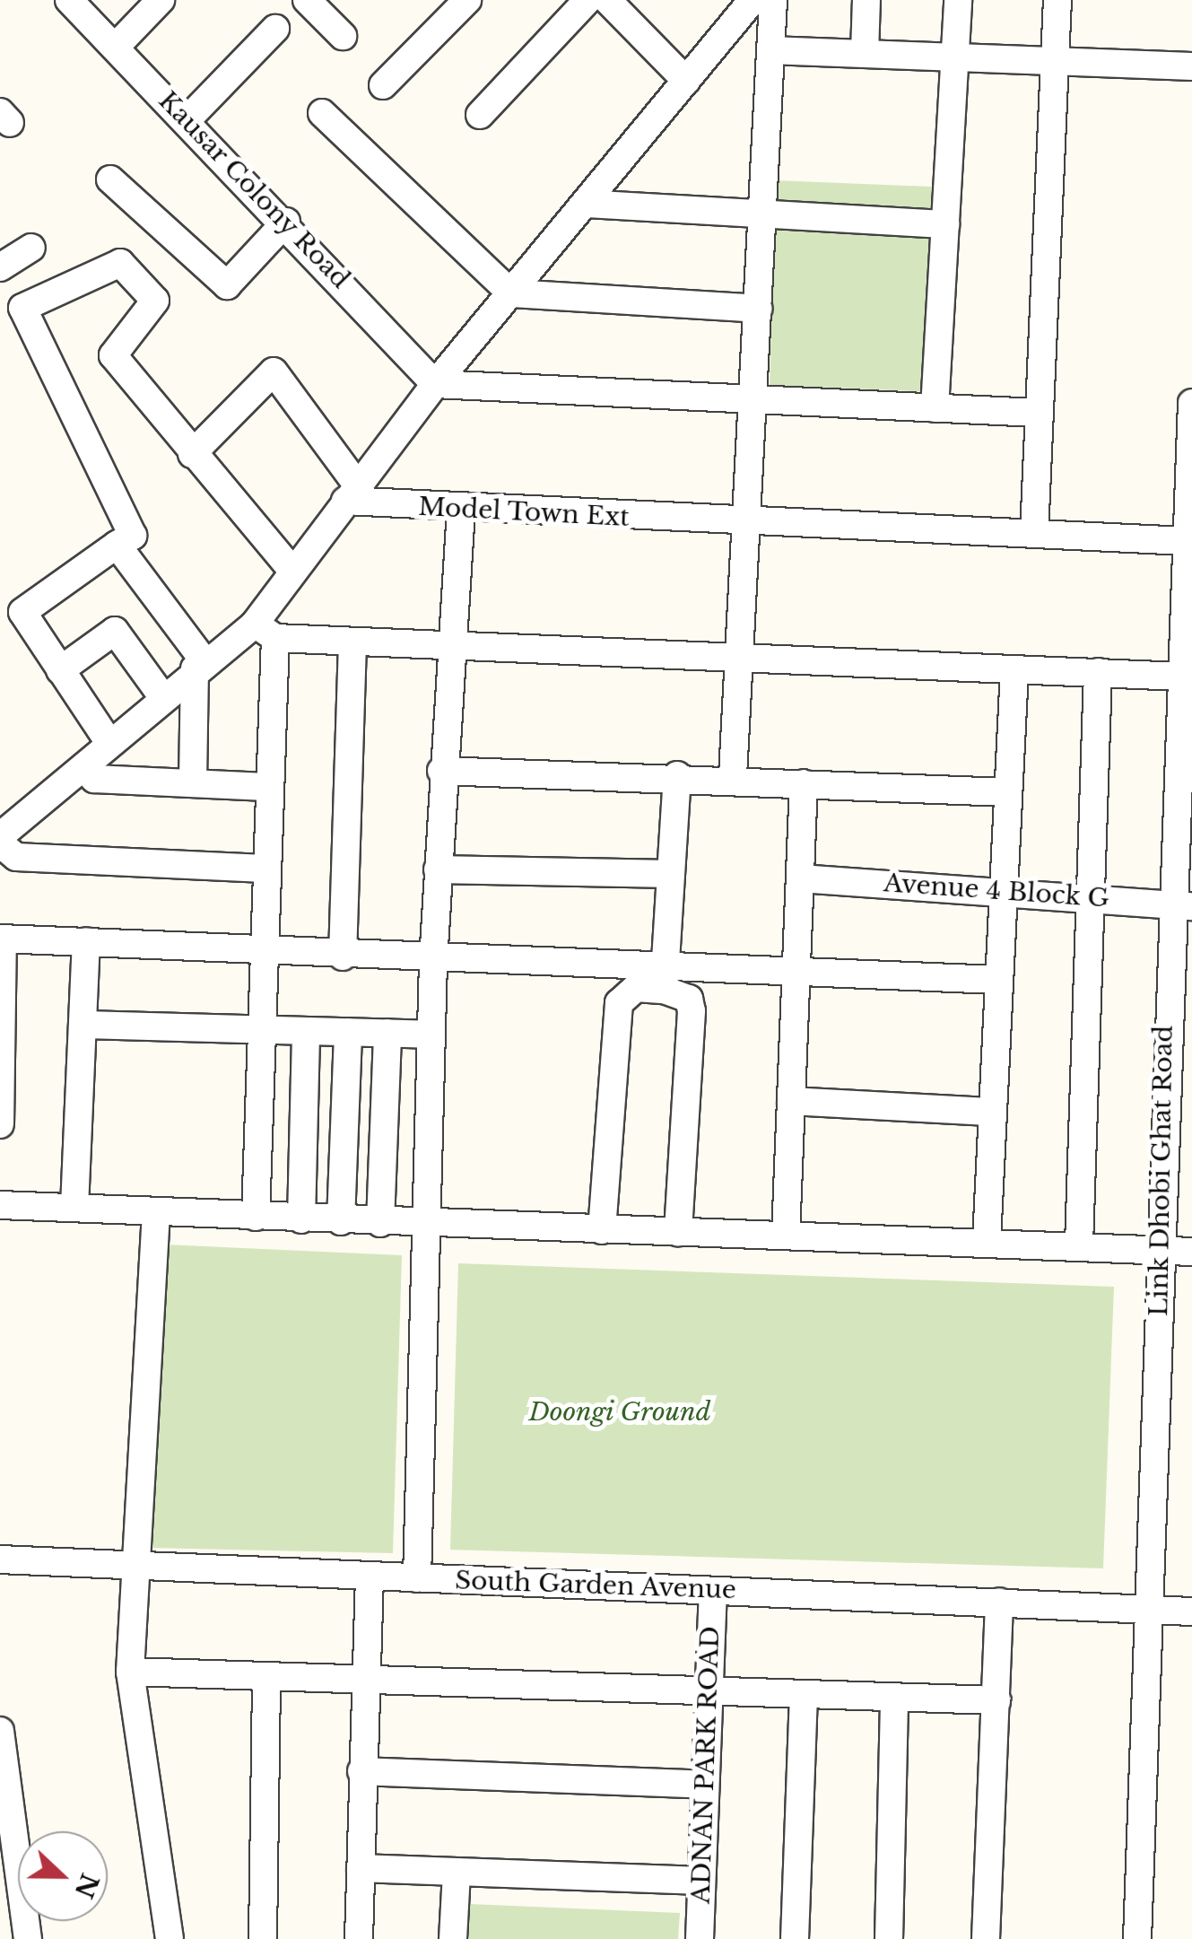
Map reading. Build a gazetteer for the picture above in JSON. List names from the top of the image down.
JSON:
{
  "streets": {
    "street": [
      "Kausar Colony Road",
      "Model Town Ext",
      "Avenue 4 Block G",
      "Link Dhobi Ghat Road",
      "South Garden Avenue",
      "ADNAN PARK ROAD"
    ]
  },
  "crossings": [
    ["Model Town Ext", "Link Dhobi Ghat Road"],
    ["Avenue 4 Block G", "Link Dhobi Ghat Road"],
    ["Link Dhobi Ghat Road", "South Garden Avenue"],
    ["South Garden Avenue", "ADNAN PARK ROAD"]
  ],
  "parks": ["Doongi Ground"],
  "north": "right"
}
